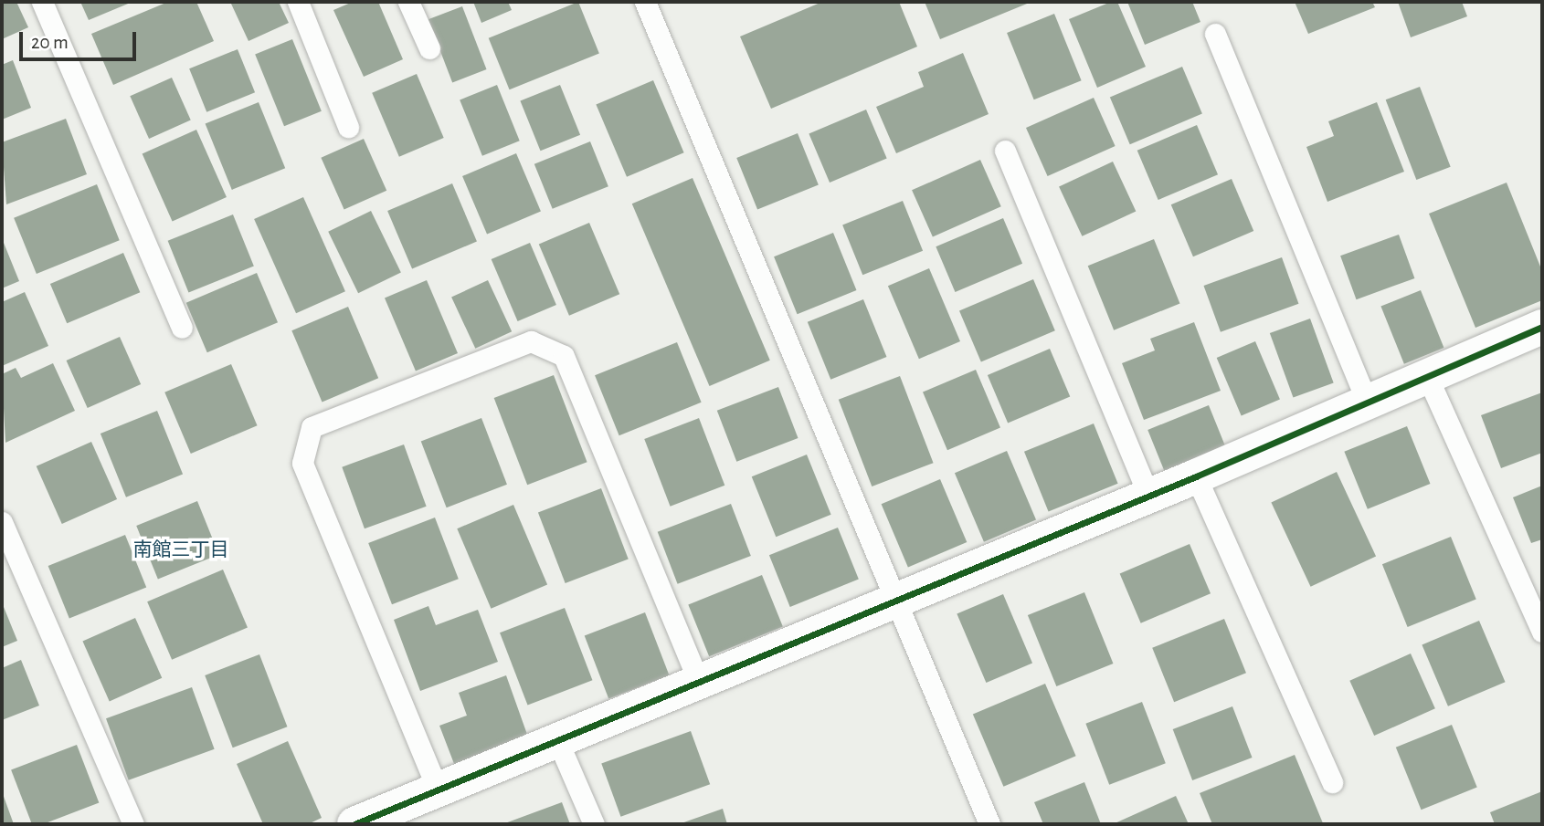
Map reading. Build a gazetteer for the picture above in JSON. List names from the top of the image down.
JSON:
{
  "districts": ["南館三丁目"],
  "scale_bar": "20 m"
}
